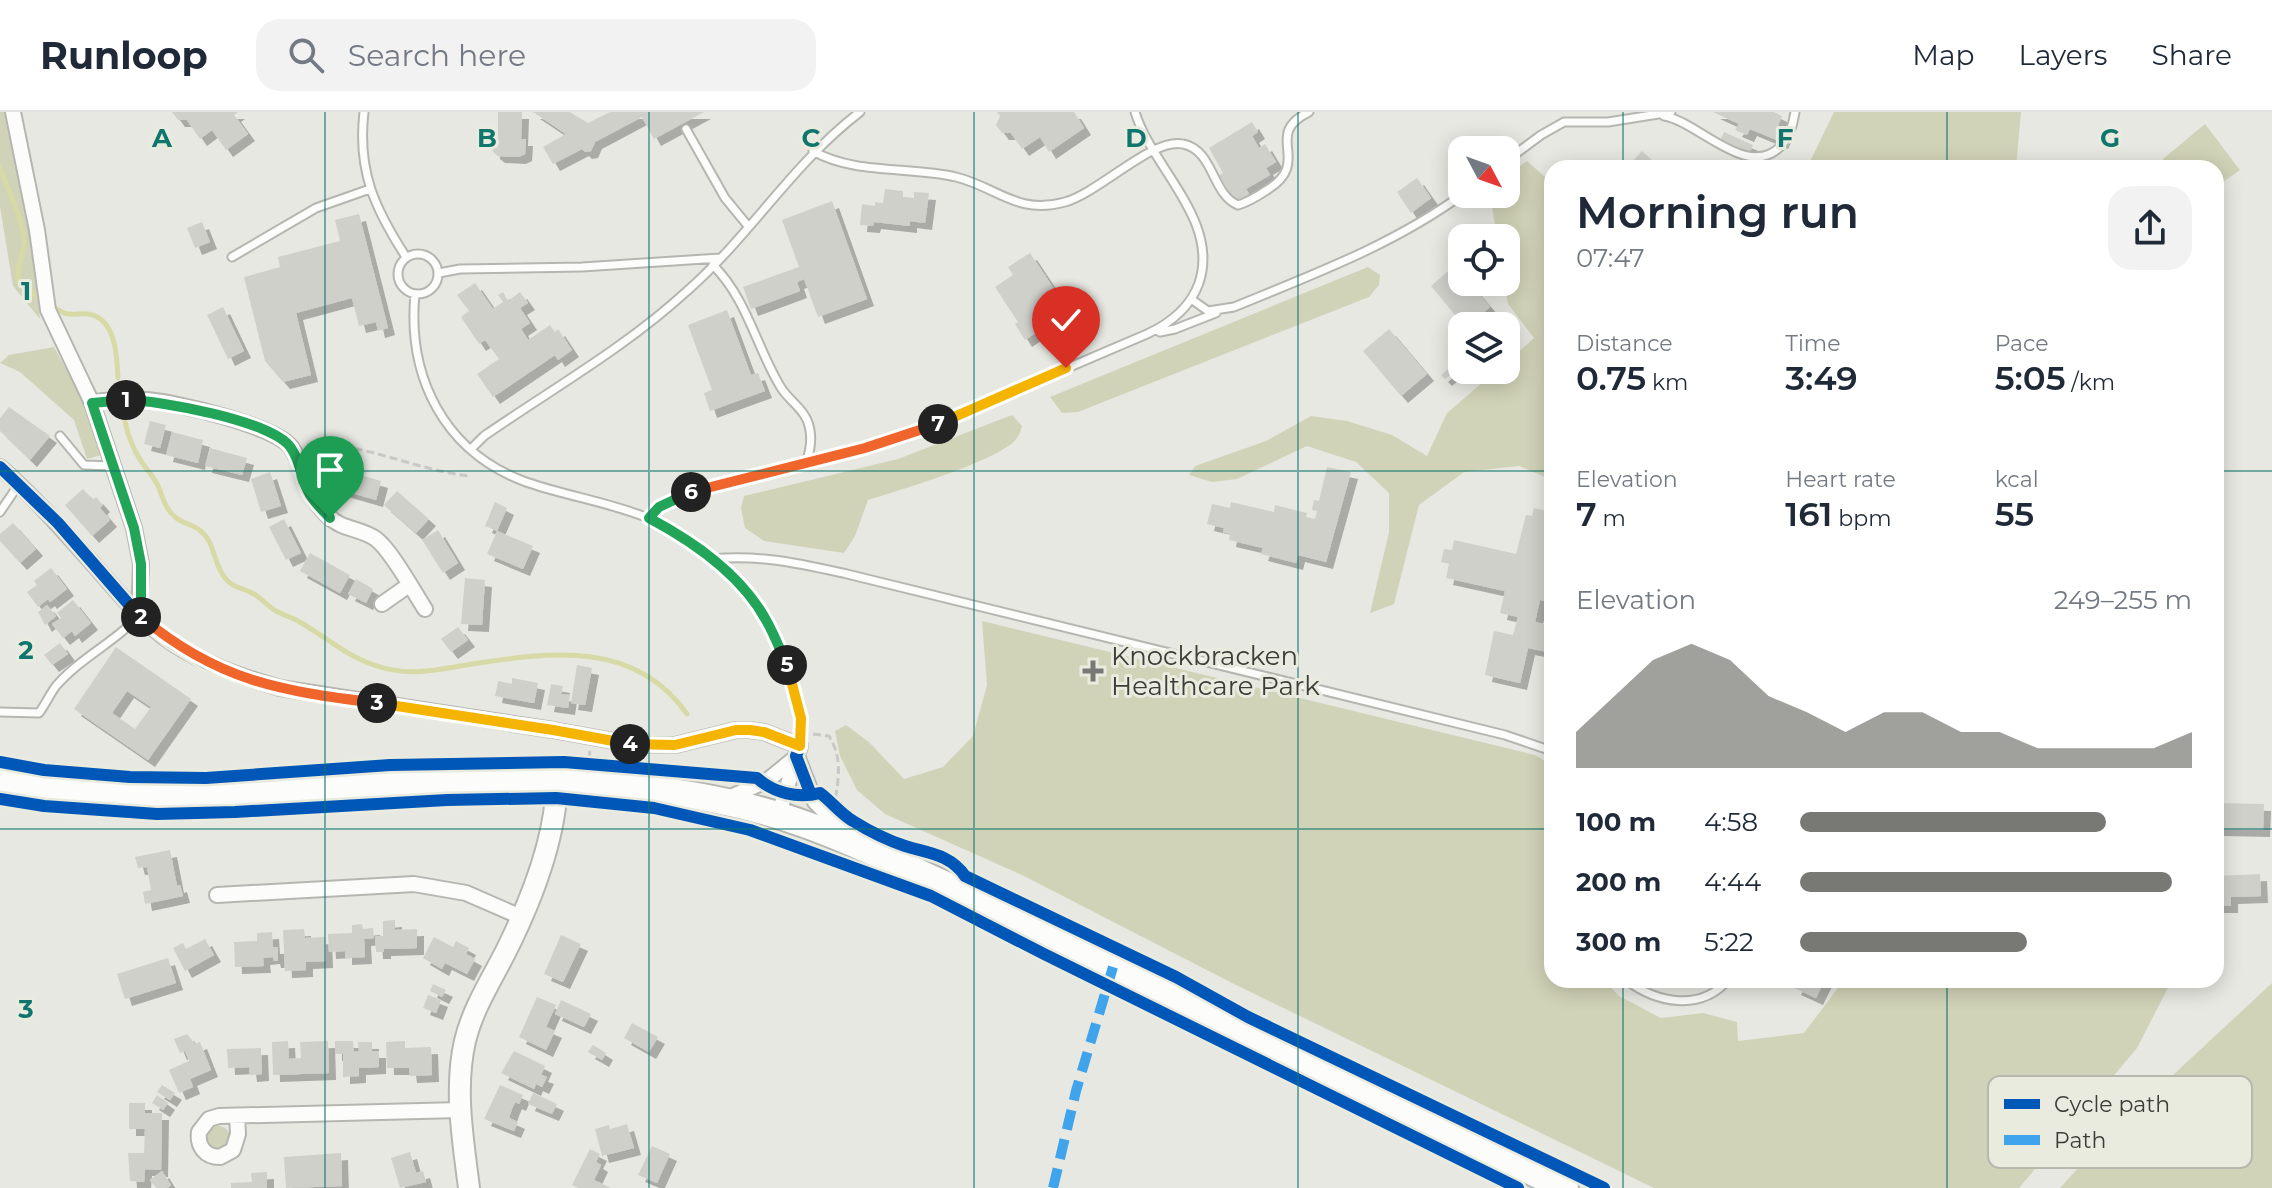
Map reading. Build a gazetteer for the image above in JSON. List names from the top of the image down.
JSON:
{
  "places": {
    "health": ["Knockbracken Healthcare Park"]
  },
  "legend": ["Cycle path", "Path"],
  "north": "bottom right",
  "page": {
    "header": "Runloop",
    "search": "Search here",
    "nav": ["Map", "Layers", "Share"],
    "heading": ["Morning run", "07:47"],
    "stats": [
      ["Distance", "0.75 km"],
      ["Time", "3:49"],
      ["Pace", "5:05 /km"],
      ["Elevation", "7 m"],
      ["Heart rate", "161 bpm"],
      ["kcal", "55"]
    ],
    "pins": [
      "1",
      "7",
      "6",
      "2",
      "5",
      "3",
      "4"
    ],
    "chart": ["Elevation", "249–255 m"],
    "list": [
      {
        "name": "100 m",
        "note": "4:58"
      },
      {
        "name": "200 m",
        "note": "4:44"
      },
      {
        "name": "300 m",
        "note": "5:22"
      }
    ]
  },
  "grid": {
    "columns": [
      "A",
      "B",
      "C",
      "D",
      "F",
      "G"
    ],
    "rows": ["1", "2", "3"]
  }
}
